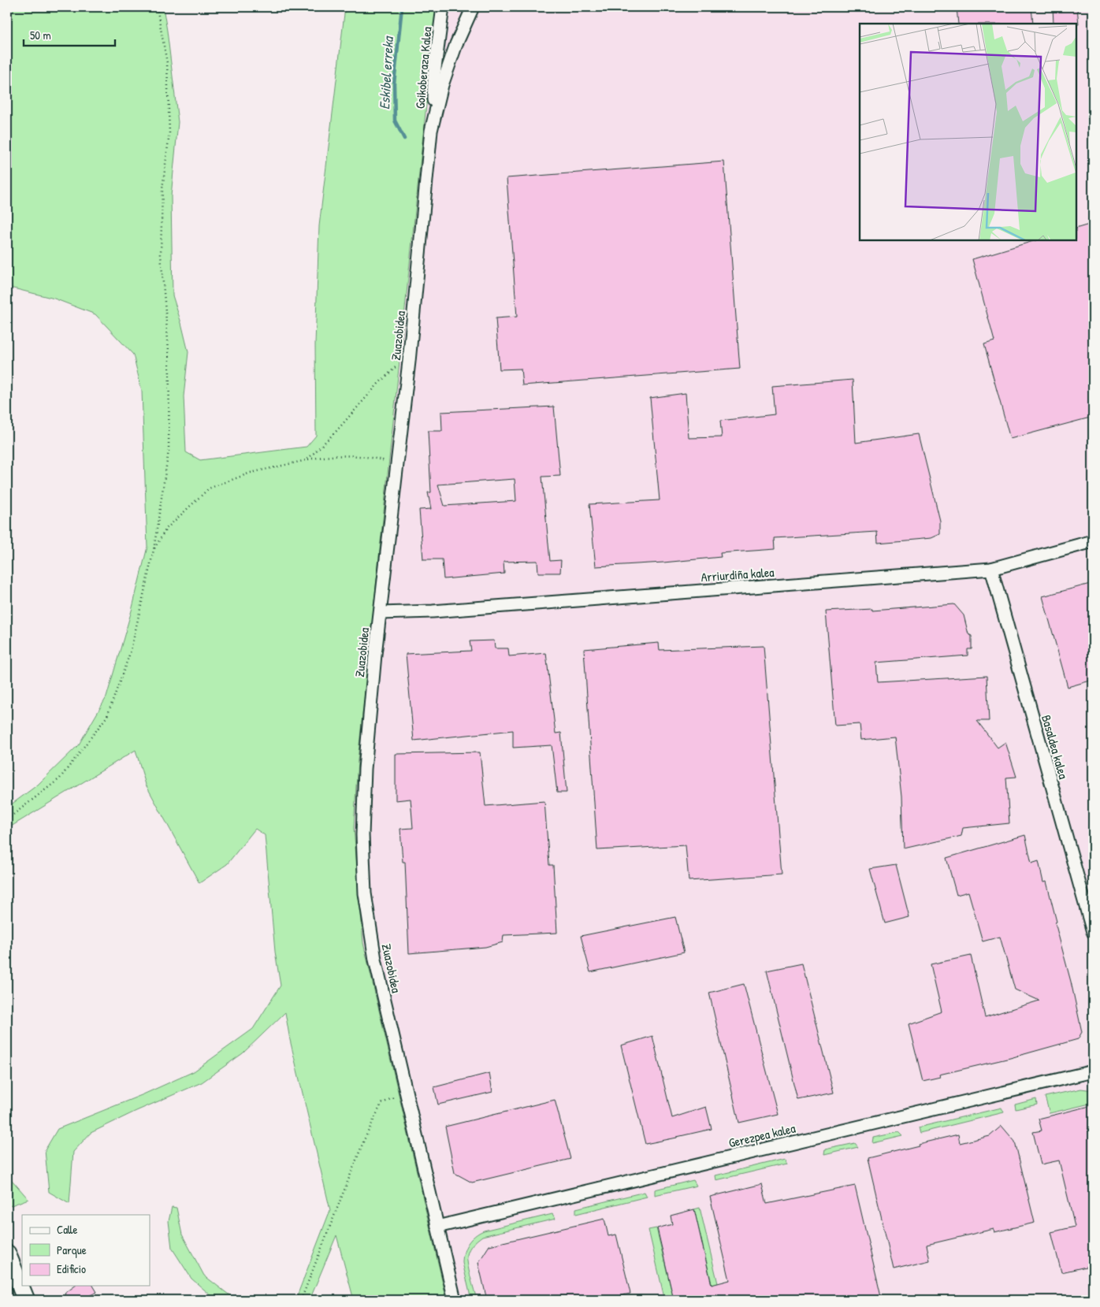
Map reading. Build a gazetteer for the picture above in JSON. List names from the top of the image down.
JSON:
{
  "streets": {
    "street": [
      "Goikoberaza Kalea",
      "Zuazobidea",
      "Arriurdiña kalea",
      "Basaldea kalea",
      "Gerezpea kalea"
    ]
  },
  "crossings": [
    ["Goikoberaza Kalea", "Zuazobidea"],
    ["Zuazobidea", "Arriurdiña kalea"],
    ["Zuazobidea", "Gerezpea kalea"],
    ["Arriurdiña kalea", "Basaldea kalea"]
  ],
  "water": ["Eskibel erreka"],
  "legend": ["Calle", "Parque", "Edificio"],
  "scale_bar": "50 m"
}
